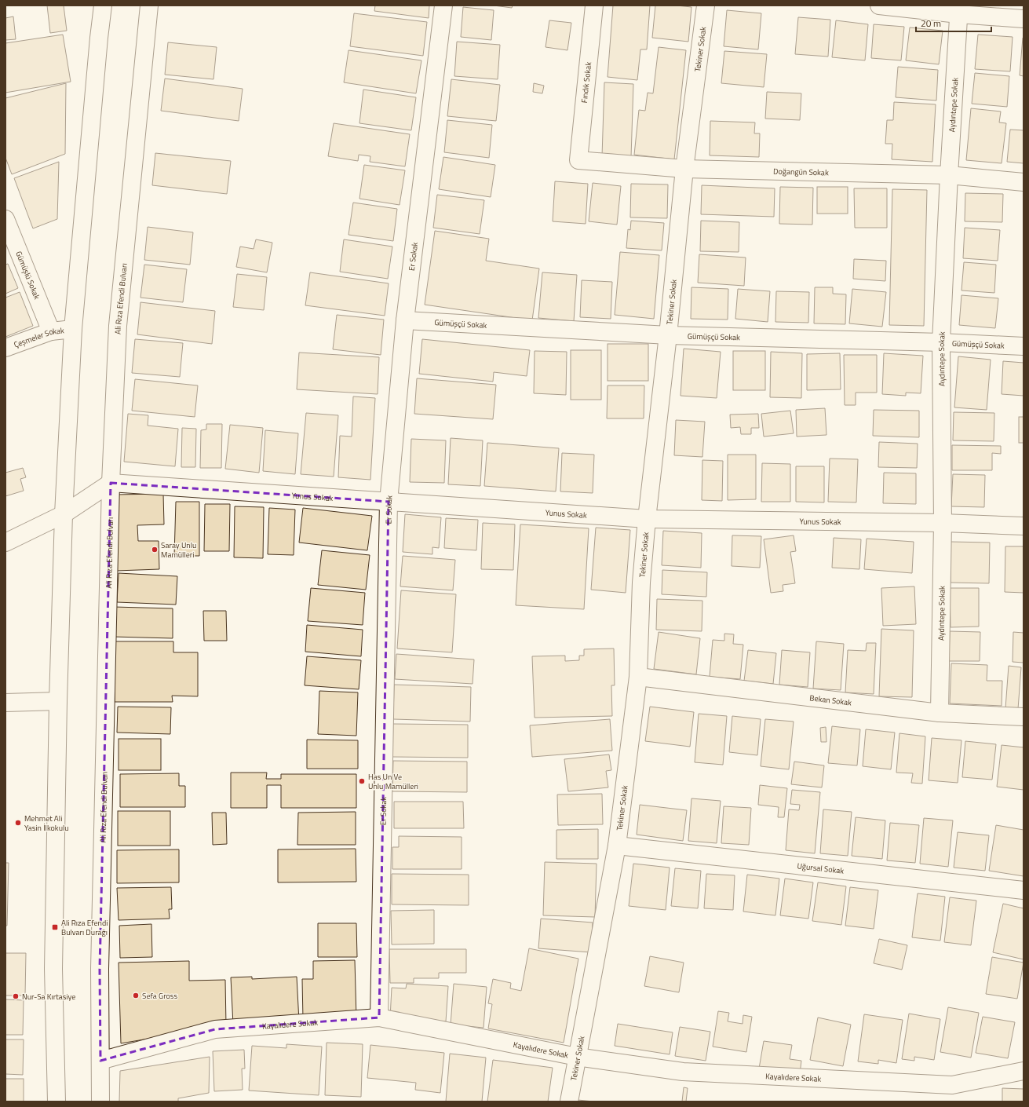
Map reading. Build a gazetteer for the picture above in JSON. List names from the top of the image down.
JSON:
{
  "streets": {
    "street": [
      "Tekiner Sokak",
      "Fındık Sokak",
      "Aydıntepe Sokak",
      "Doğangün Sokak",
      "Er Sokak",
      "Gümüşlü Sokak",
      "Ali Rıza Efendi Bulvarı",
      "Gümüşçü Sokak",
      "Çeşmeler Sokak",
      "Yunus Sokak",
      "Bekan Sokak",
      "Uğursal Sokak",
      "Kayalıdere Sokak"
    ]
  },
  "crossings": [
    ["Tekiner Sokak", "Doğangün Sokak"],
    ["Tekiner Sokak", "Gümüşçü Sokak"],
    ["Tekiner Sokak", "Yunus Sokak"],
    ["Tekiner Sokak", "Bekan Sokak"],
    ["Tekiner Sokak", "Uğursal Sokak"],
    ["Tekiner Sokak", "Kayalıdere Sokak"],
    ["Fındık Sokak", "Doğangün Sokak"],
    ["Aydıntepe Sokak", "Doğangün Sokak"],
    ["Aydıntepe Sokak", "Gümüşçü Sokak"],
    ["Aydıntepe Sokak", "Yunus Sokak"],
    ["Aydıntepe Sokak", "Bekan Sokak"],
    ["Er Sokak", "Gümüşçü Sokak"],
    ["Er Sokak", "Yunus Sokak"],
    ["Er Sokak", "Kayalıdere Sokak"],
    ["Gümüşlü Sokak", "Çeşmeler Sokak"],
    ["Ali Rıza Efendi Bulvarı", "Yunus Sokak"],
    ["Ali Rıza Efendi Bulvarı", "Kayalıdere Sokak"]
  ],
  "places": {
    "other": [
      "Saray Unlu Mamülleri",
      "Has Un Ve Unlu Mamülleri",
      "Mehmet Ali Yasin İlkokulu",
      "Sefa Gross",
      "Nur-Sa Kırtasiye"
    ],
    "transit": ["Ali Rıza Efendi Bulvarı Durağı"]
  },
  "scale_bar": "20 m"
}
